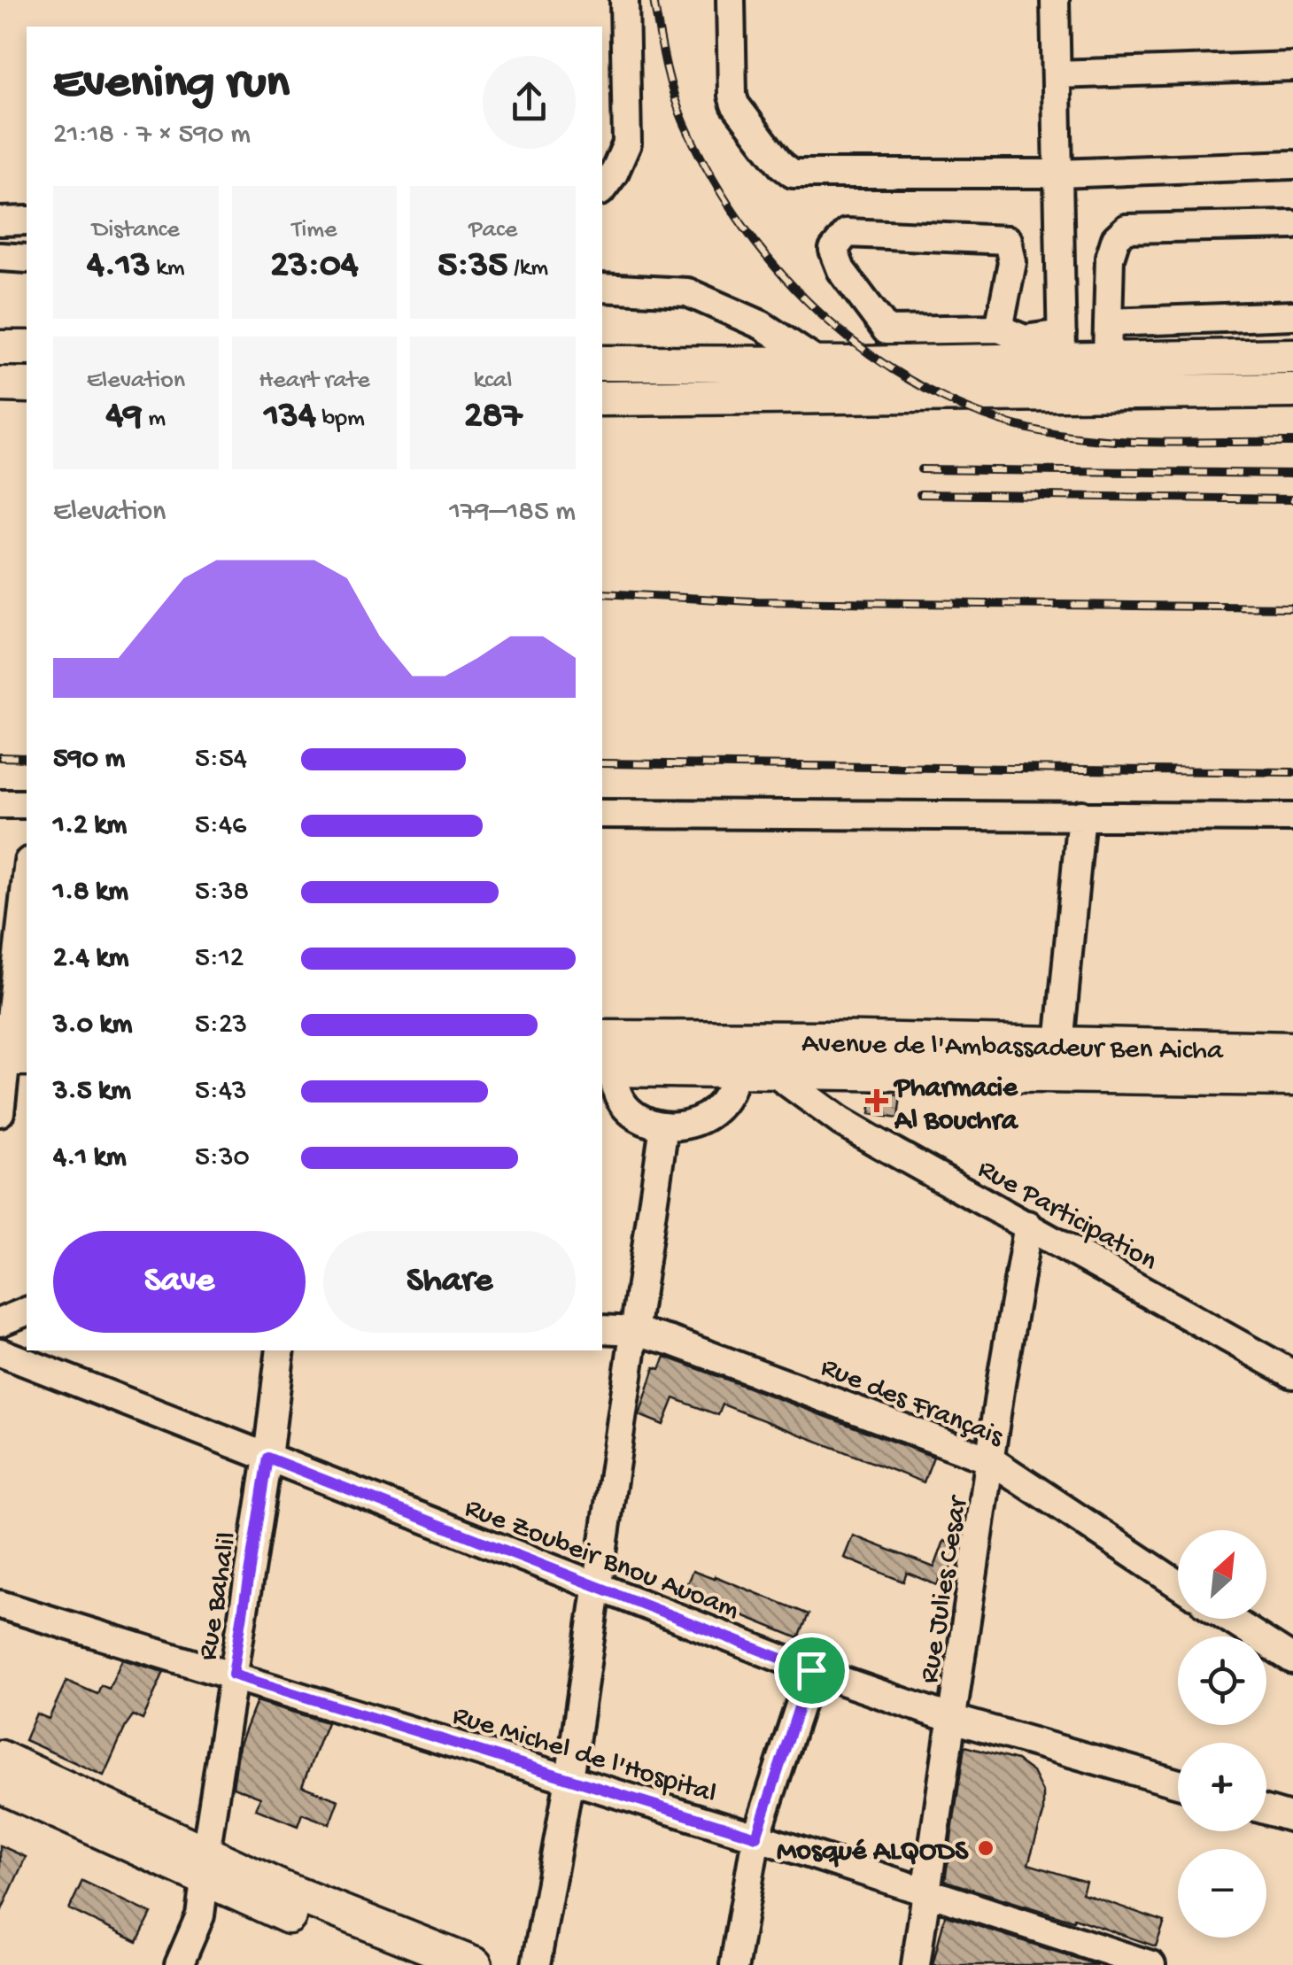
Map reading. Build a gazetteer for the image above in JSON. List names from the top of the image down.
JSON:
{
  "streets": {
    "main road": ["Avenue de l'Ambassadeur Ben Aicha"],
    "street": [
      "Rue Participation",
      "Rue des Français",
      "Rue Zoubeir Bnou Auoam",
      "Rue Julies Cesar",
      "Rue Bahalil",
      "Rue Michel de l'Hospital"
    ]
  },
  "crossings": [
    ["Avenue de l'Ambassadeur Ben Aicha", "Rue Participation"],
    ["Rue Participation", "Rue Julies Cesar"],
    ["Rue des Français", "Rue Julies Cesar"],
    ["Rue Zoubeir Bnou Auoam", "Rue Julies Cesar"],
    ["Rue Zoubeir Bnou Auoam", "Rue Bahalil"],
    ["Rue Julies Cesar", "Rue Michel de l'Hospital"],
    ["Rue Bahalil", "Rue Michel de l'Hospital"]
  ],
  "places": {
    "health": ["Pharmacie Al Bouchra"],
    "other": ["Mosqué ALQODS"]
  },
  "north": "top right",
  "page": {
    "heading": ["Evening run", "21:18 · 7 × 590 m"],
    "stats": [
      ["Distance", "4.13 km"],
      ["Time", "23:04"],
      ["Pace", "5:35 /km"],
      ["Elevation", "49 m"],
      ["Heart rate", "134 bpm"],
      ["kcal", "287"]
    ],
    "chart": ["Elevation", "179–185 m"],
    "list": [
      {
        "name": "590 m",
        "note": "5:54"
      },
      {
        "name": "1.2 km",
        "note": "5:46"
      },
      {
        "name": "1.8 km",
        "note": "5:38"
      },
      {
        "name": "2.4 km",
        "note": "5:12"
      },
      {
        "name": "3.0 km",
        "note": "5:23"
      },
      {
        "name": "3.5 km",
        "note": "5:43"
      },
      {
        "name": "4.1 km",
        "note": "5:30"
      }
    ],
    "buttons": ["Save", "Share"],
    "map_buttons": ["+", "−"]
  }
}
